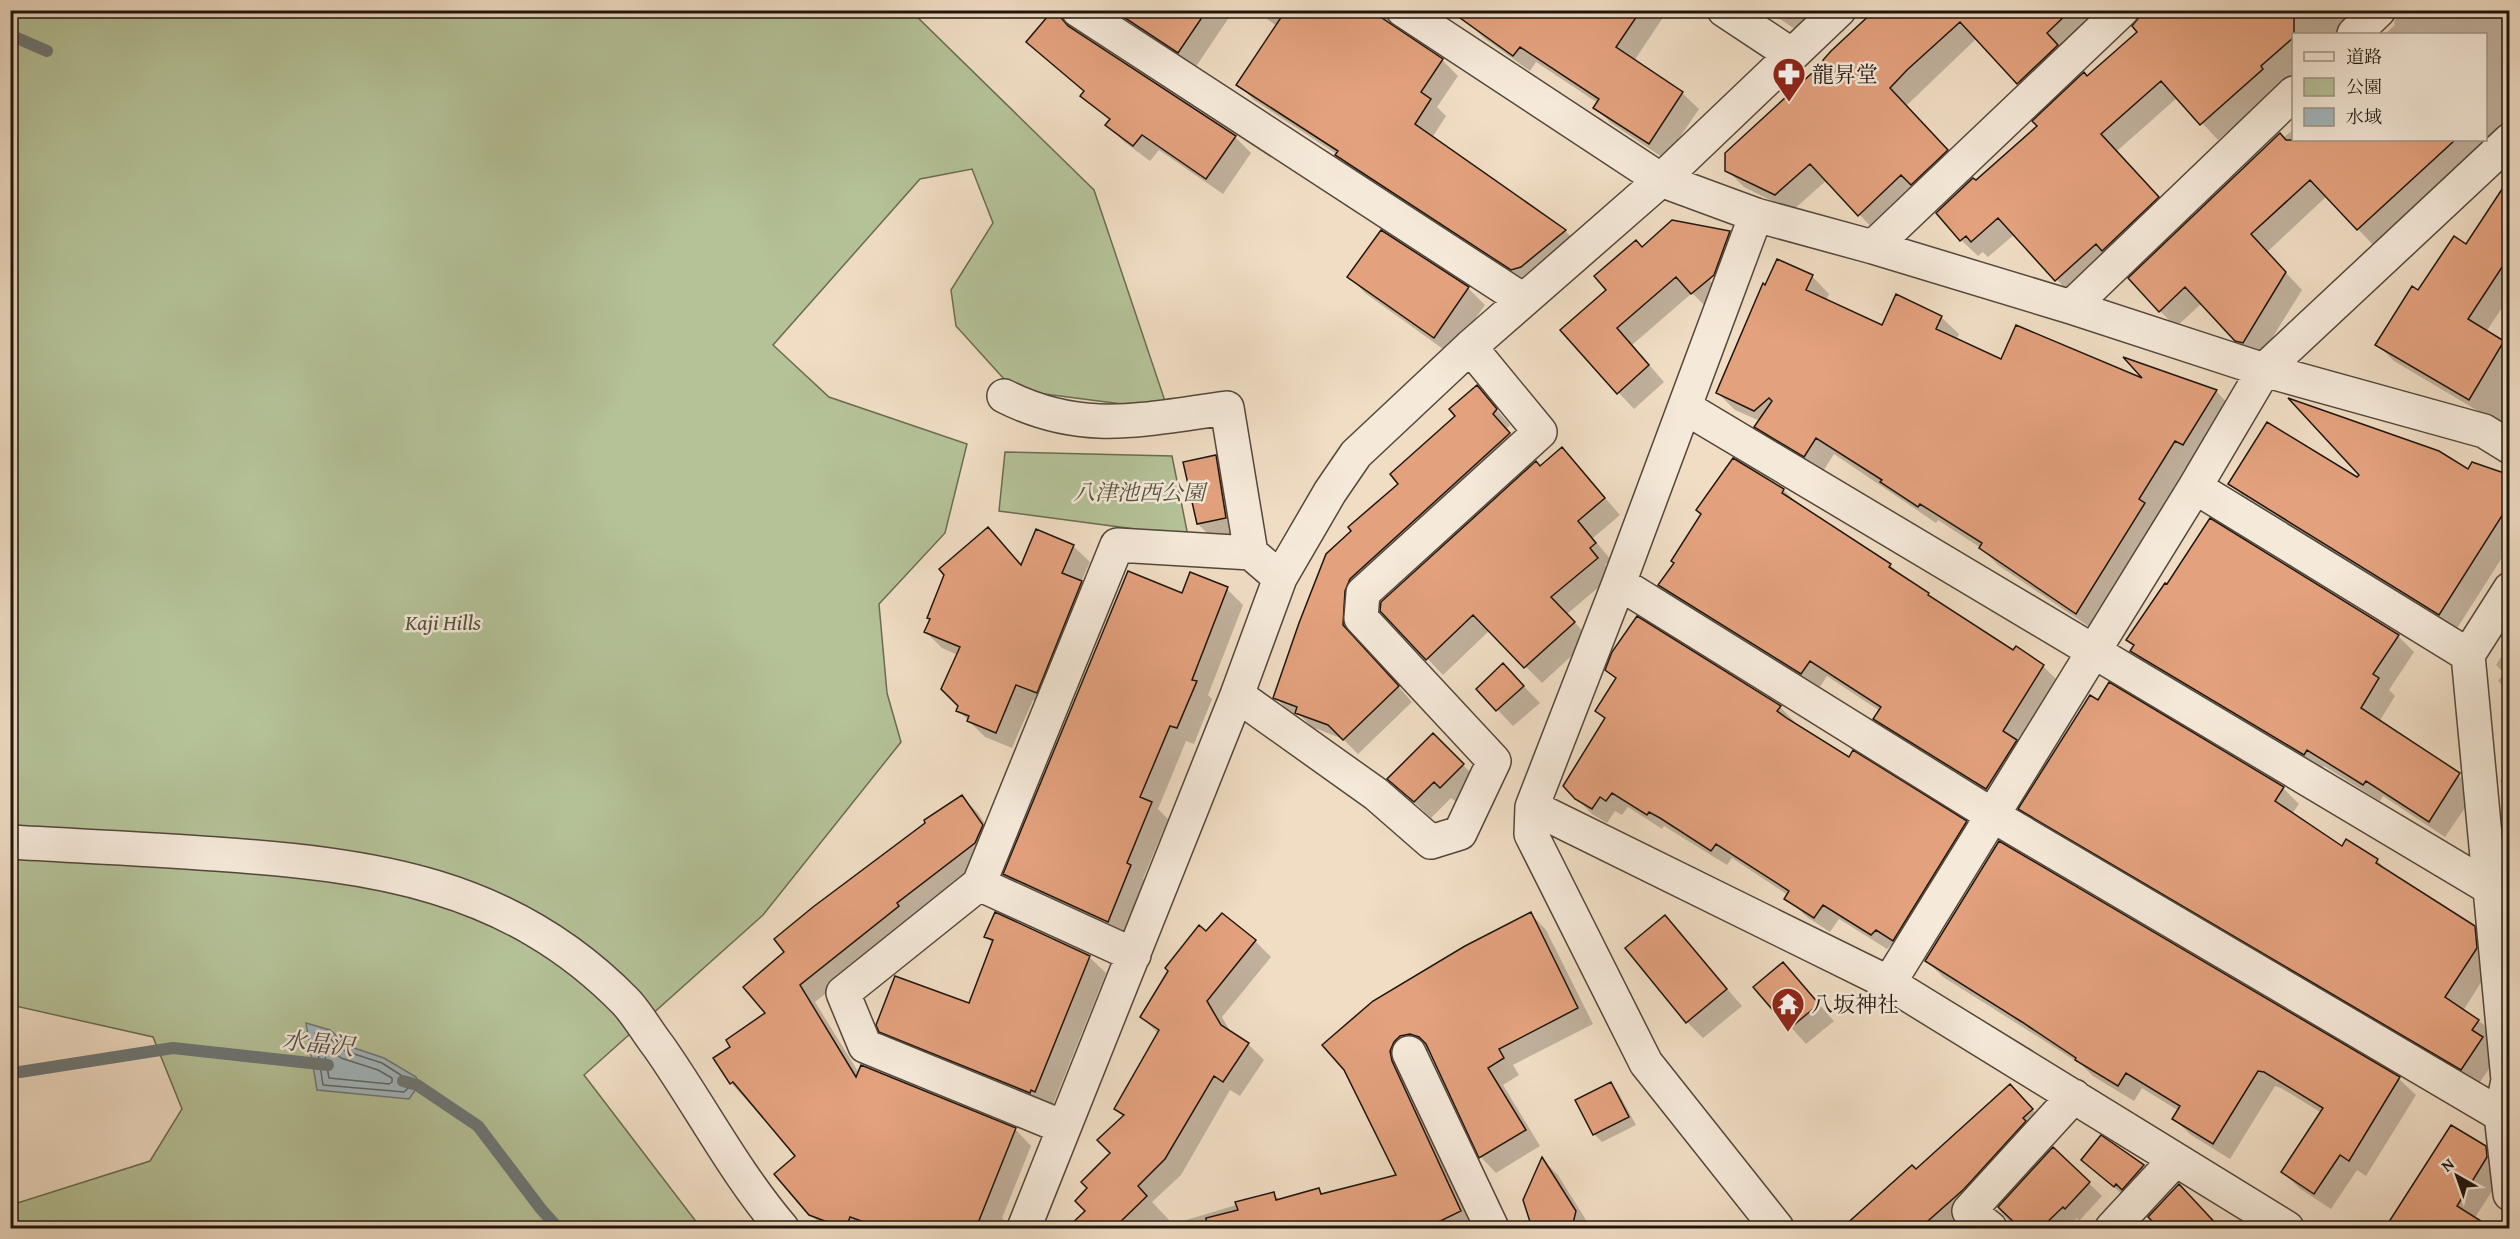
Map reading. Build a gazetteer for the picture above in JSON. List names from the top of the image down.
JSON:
{
  "water": ["水晶沢"],
  "parks": ["八津池西公園", "Kaji Hills"],
  "places": {
    "pharmacy": ["龍昇堂"],
    "temple": ["八坂神社"]
  },
  "legend": ["道路", "公園", "水域"],
  "north": "top left"
}
